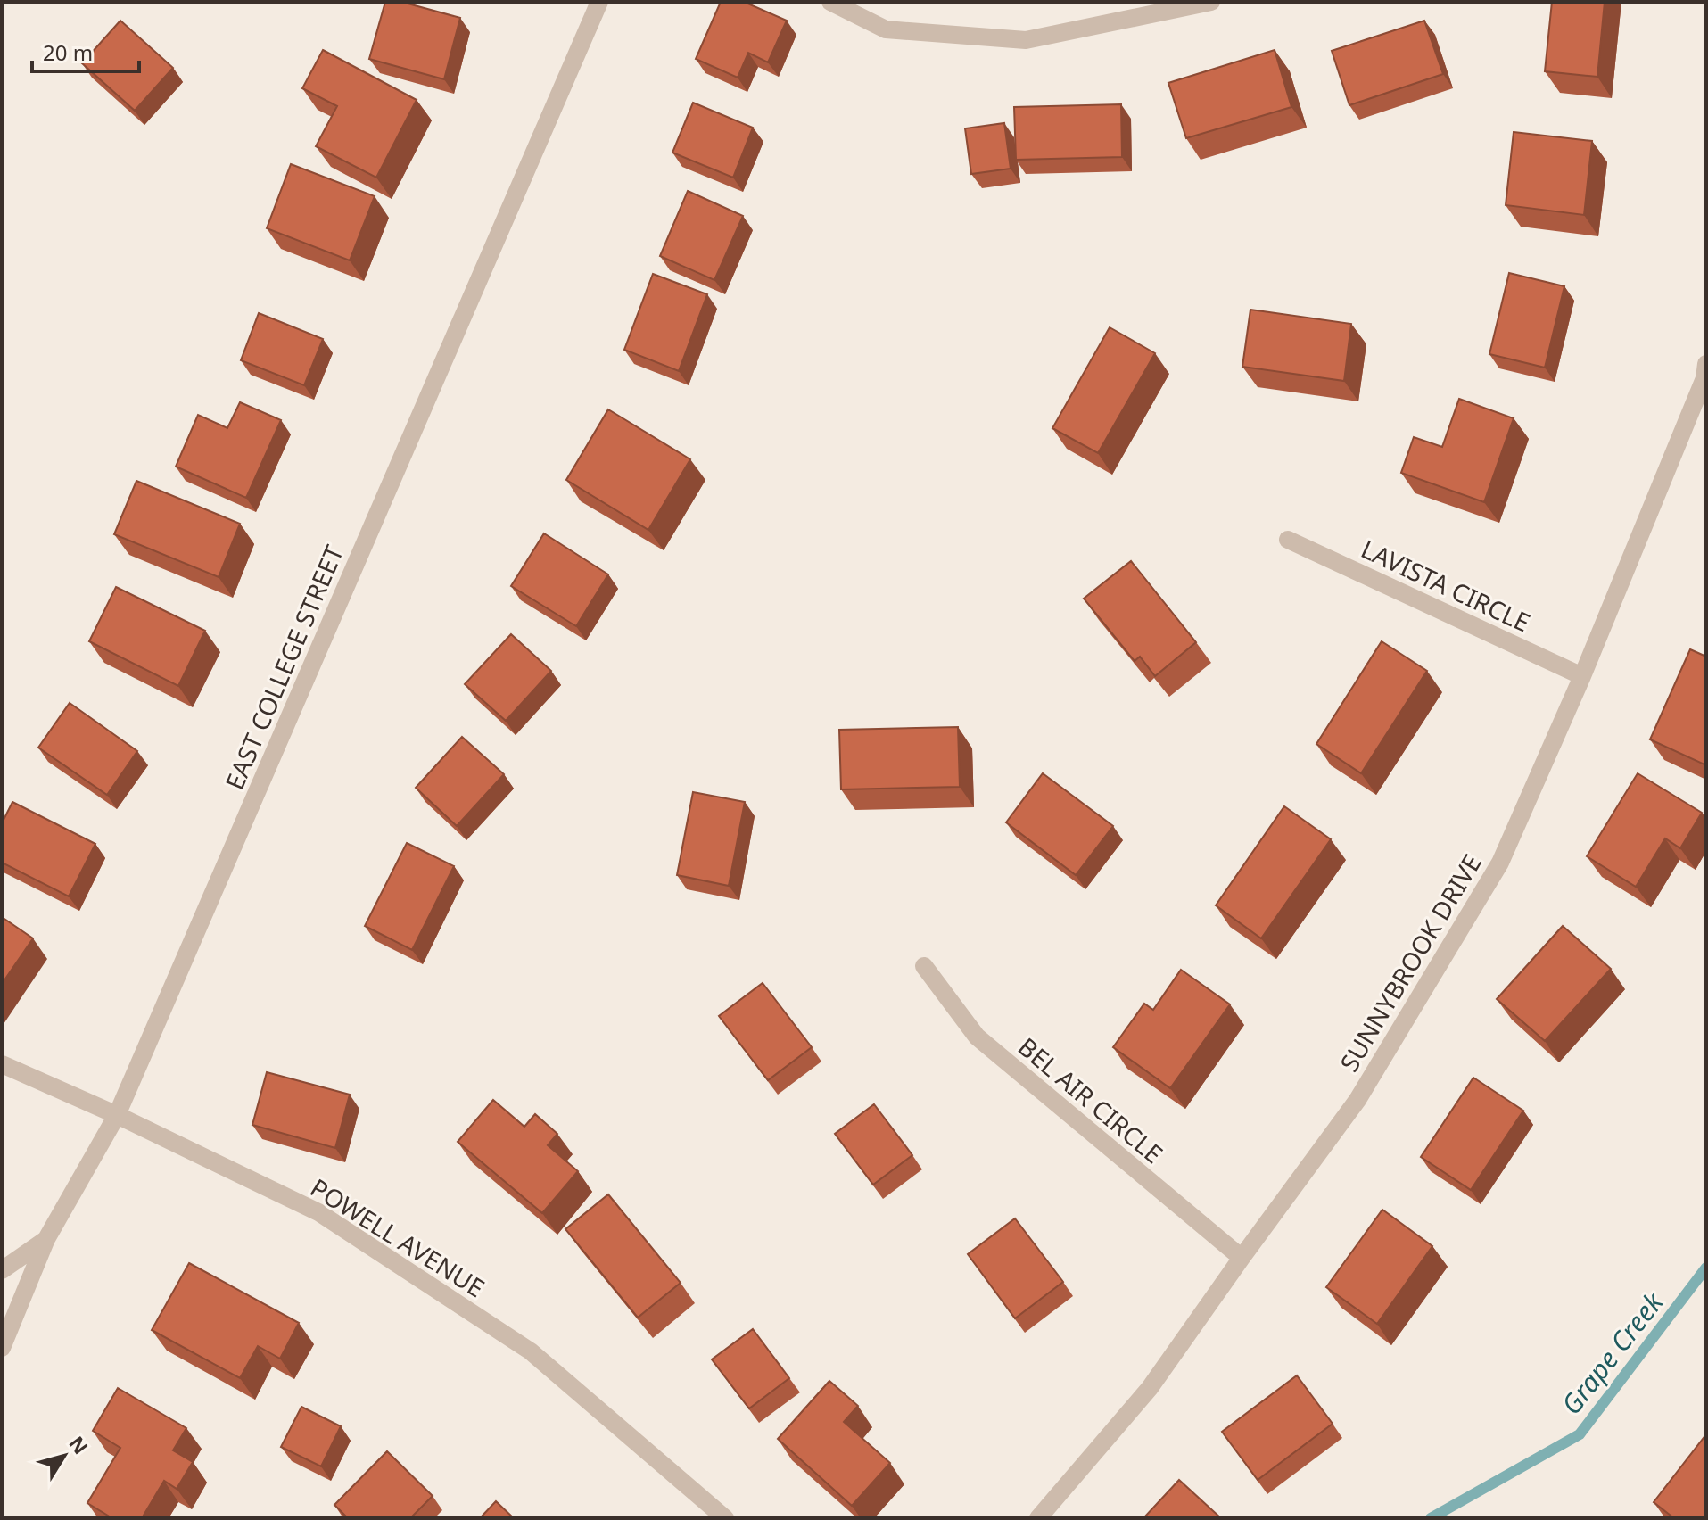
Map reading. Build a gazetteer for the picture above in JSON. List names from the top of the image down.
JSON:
{
  "streets": {
    "street": [
      "LAVISTA CIRCLE",
      "EAST COLLEGE STREET",
      "SUNNYBROOK DRIVE",
      "BEL AIR CIRCLE",
      "POWELL AVENUE"
    ]
  },
  "crossings": [
    ["LAVISTA CIRCLE", "SUNNYBROOK DRIVE"],
    ["EAST COLLEGE STREET", "POWELL AVENUE"],
    ["SUNNYBROOK DRIVE", "BEL AIR CIRCLE"]
  ],
  "water": ["Grape Creek"],
  "scale_bar": "20 m",
  "north": "top right"
}
